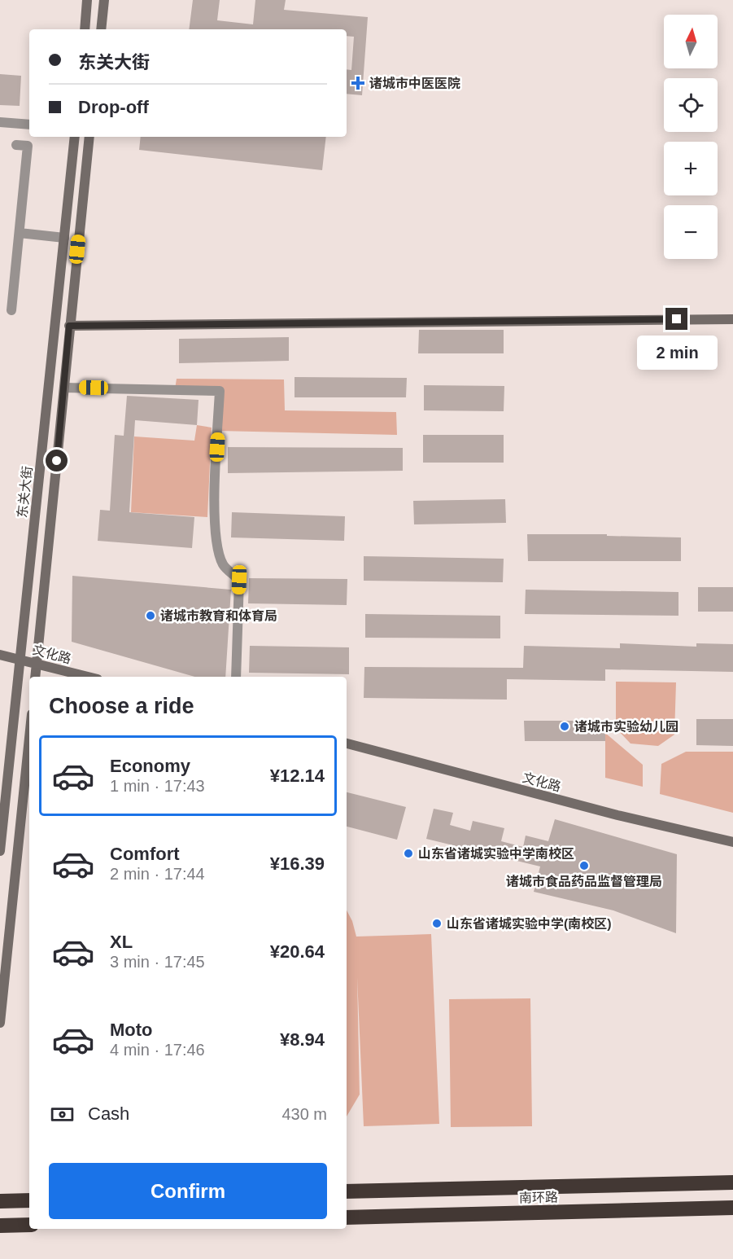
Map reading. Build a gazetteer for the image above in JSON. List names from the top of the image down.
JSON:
{
  "streets": {
    "highway": ["南环路"],
    "main road": ["东关大街", "文化路"]
  },
  "crossings": [
    ["东关大街", "文化路"]
  ],
  "places": {
    "health": ["诸城市中医医院"],
    "other": [
      "诸城市教育和体育局",
      "诸城市实验幼儿园",
      "山东省诸城实验中学南校区",
      "诸城市食品药品监督管理局",
      "山东省诸城实验中学(南校区)"
    ]
  },
  "north": "top",
  "page": {
    "map_buttons": ["+", "−"],
    "banner": ["东关大街", "Drop-off"],
    "bubble": "2 min",
    "heading": "Choose a ride",
    "list": [
      {
        "name": "Economy",
        "note": "1 min · 17:43",
        "value": "¥12.14"
      },
      {
        "name": "Comfort",
        "note": "2 min · 17:44",
        "value": "¥16.39"
      },
      {
        "name": "XL",
        "note": "3 min · 17:45",
        "value": "¥20.64"
      },
      {
        "name": "Moto",
        "note": "4 min · 17:46",
        "value": "¥8.94"
      }
    ],
    "pay": ["Cash", "430 m"],
    "buttons": "Confirm"
  }
}
